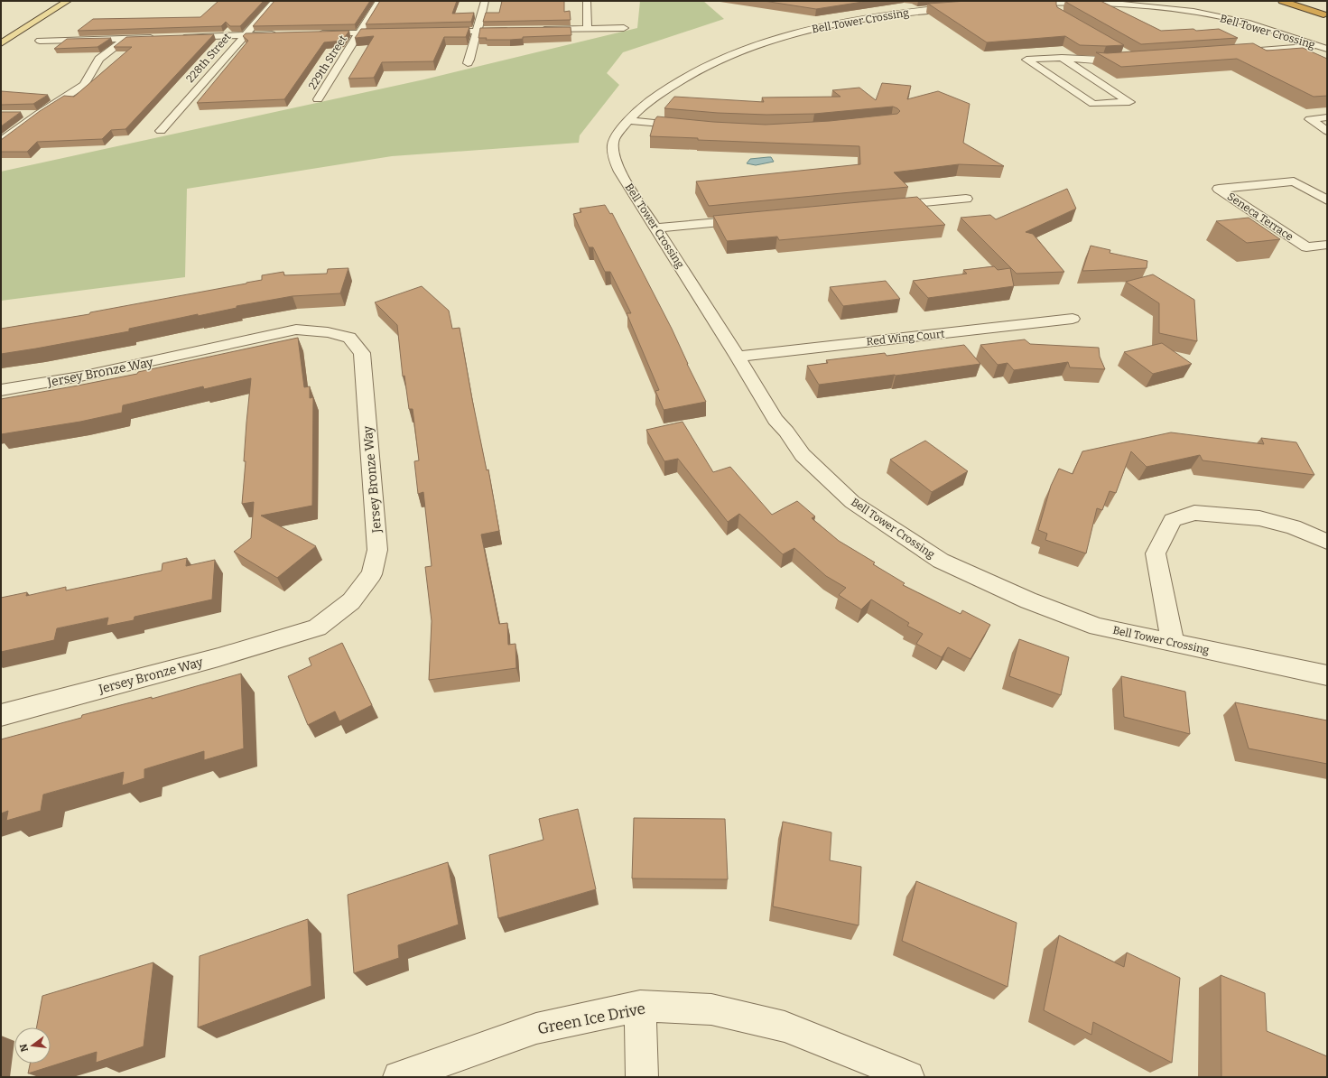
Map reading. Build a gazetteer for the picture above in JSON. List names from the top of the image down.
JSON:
{
  "streets": {
    "street": [
      "Bell Tower Crossing",
      "228th Street",
      "229th Street",
      "Seneca Terrace",
      "Red Wing Court",
      "Jersey Bronze Way",
      "Green Ice Drive"
    ]
  },
  "crossings": [
    ["Bell Tower Crossing", "Red Wing Court"]
  ],
  "north": "left"
}
